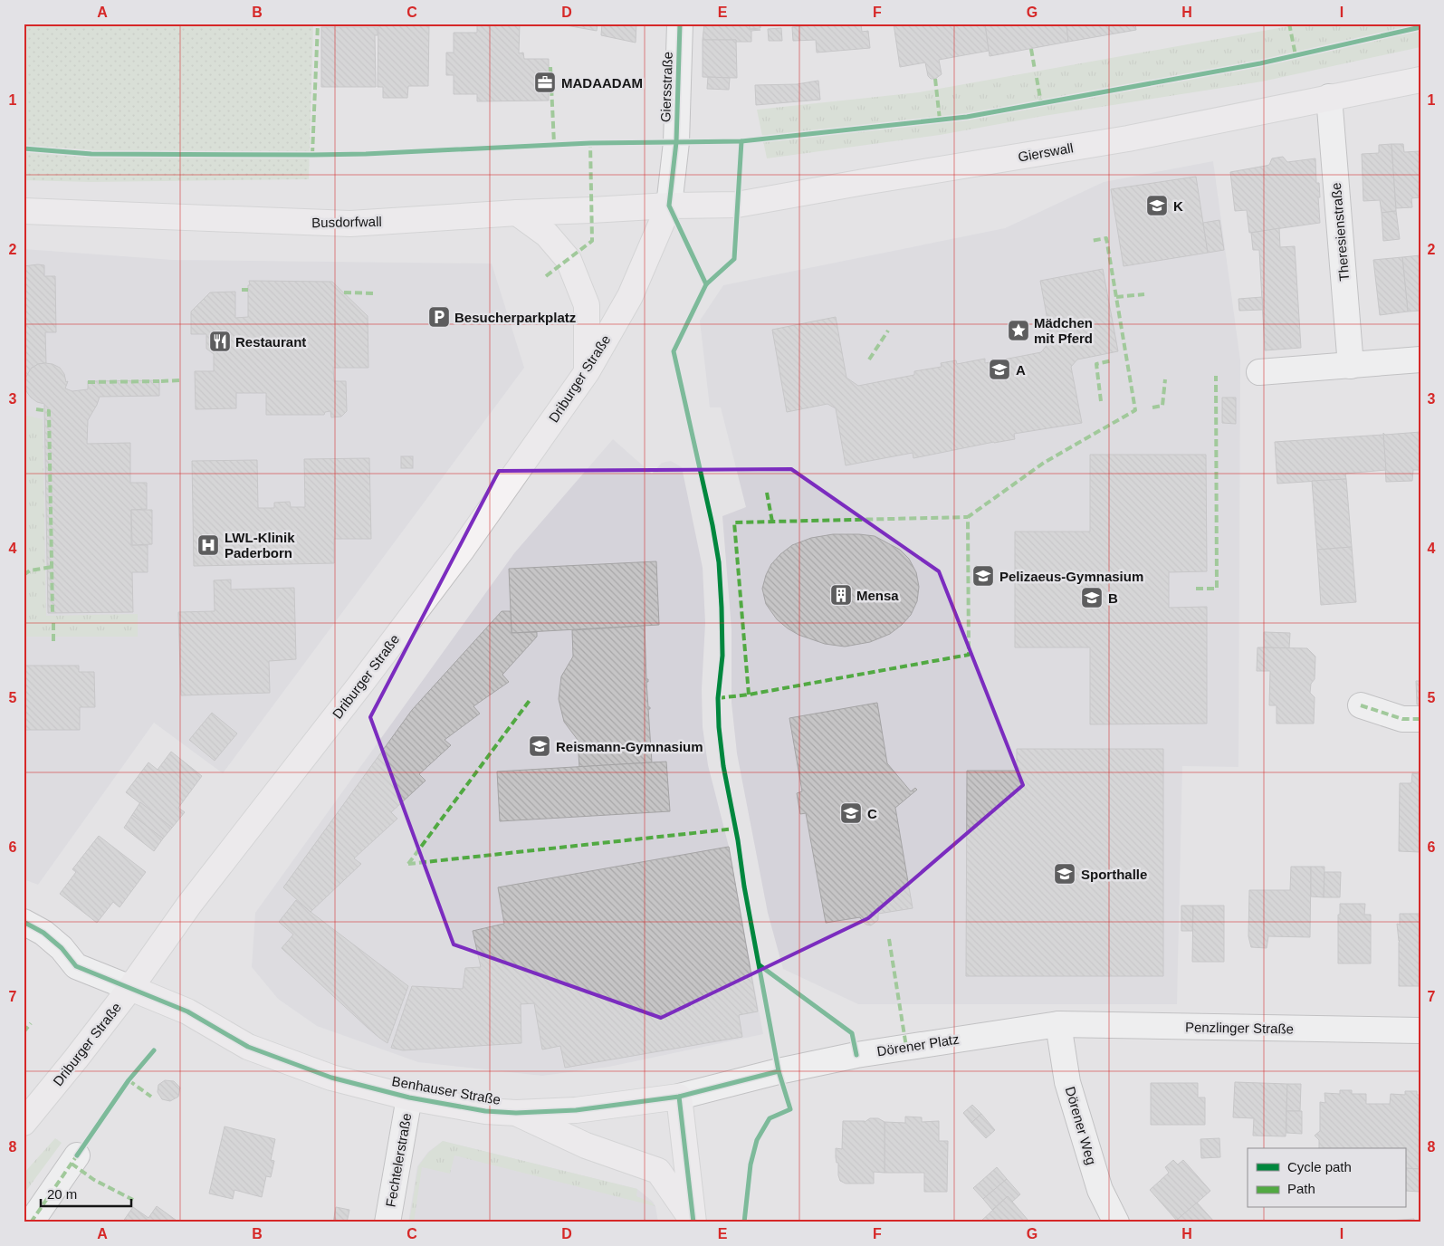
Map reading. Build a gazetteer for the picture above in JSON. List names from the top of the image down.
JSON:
{
  "streets": {
    "main road": [
      "Gierswall",
      "Busdorfwall",
      "Driburger Straße",
      "Benhauser Straße"
    ],
    "street": [
      "Giersstraße",
      "Theresienstraße",
      "Penzlinger Straße",
      "Dörener Platz",
      "Dörener Weg",
      "Fechtelerstraße"
    ]
  },
  "crossings": [
    ["Giersstraße", "Gierswall"],
    ["Giersstraße", "Busdorfwall"],
    ["Giersstraße", "Driburger Straße"],
    ["Gierswall", "Busdorfwall"],
    ["Gierswall", "Theresienstraße"],
    ["Gierswall", "Driburger Straße"],
    ["Busdorfwall", "Driburger Straße"],
    ["Driburger Straße", "Benhauser Straße"],
    ["Penzlinger Straße", "Dörener Platz"],
    ["Penzlinger Straße", "Dörener Weg"],
    ["Dörener Platz", "Benhauser Straße"],
    ["Dörener Platz", "Dörener Weg"],
    ["Benhauser Straße", "Fechtelerstraße"]
  ],
  "places": {
    "office": ["MADAADAM"],
    "school or university": [
      "K",
      "A",
      "Pelizaeus-Gymnasium",
      "B",
      "Reismann-Gymnasium",
      "C",
      "Sporthalle"
    ],
    "parking": ["Besucherparkplatz"],
    "place": ["Mädchen mit Pferd"],
    "restaurant": ["Restaurant"],
    "hospital": ["LWL-Klinik Paderborn"],
    "building": ["Mensa"]
  },
  "legend": ["Cycle path", "Path"],
  "scale_bar": "20 m",
  "grid": {
    "columns": [
      "A",
      "B",
      "C",
      "D",
      "E",
      "F",
      "G",
      "H",
      "I"
    ],
    "rows": [
      "1",
      "2",
      "3",
      "4",
      "5",
      "6",
      "7",
      "8"
    ]
  }
}
